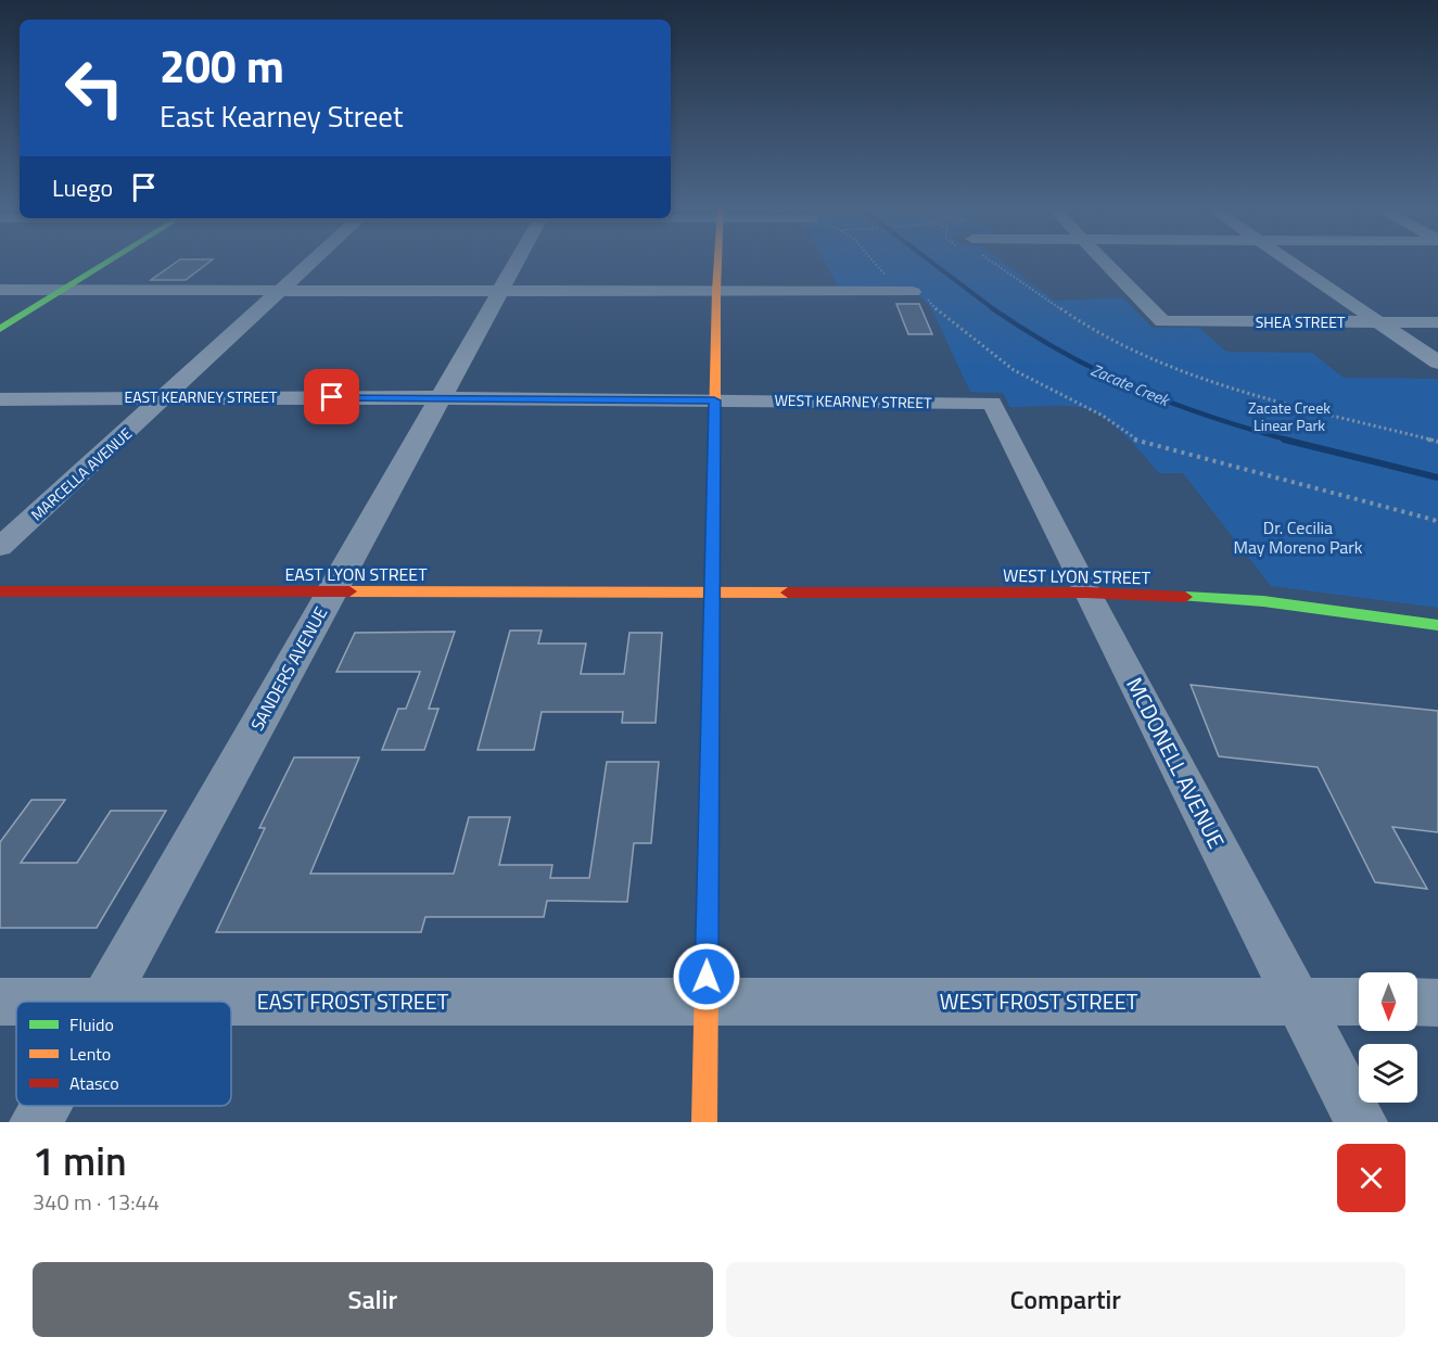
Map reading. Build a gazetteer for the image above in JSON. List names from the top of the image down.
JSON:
{
  "streets": {
    "main road": ["EAST LYON STREET", "WEST LYON STREET"],
    "street": [
      "SHEA STREET",
      "EAST KEARNEY STREET",
      "WEST KEARNEY STREET",
      "MARCELLA AVENUE",
      "SANDERS AVENUE",
      "MCDONELL AVENUE",
      "EAST FROST STREET",
      "WEST FROST STREET"
    ]
  },
  "crossings": [
    ["EAST KEARNEY STREET", "WEST KEARNEY STREET"],
    ["EAST KEARNEY STREET", "MARCELLA AVENUE"],
    ["EAST KEARNEY STREET", "SANDERS AVENUE"],
    ["WEST KEARNEY STREET", "MCDONELL AVENUE"],
    ["EAST LYON STREET", "WEST LYON STREET"],
    ["EAST LYON STREET", "SANDERS AVENUE"],
    ["WEST LYON STREET", "MCDONELL AVENUE"],
    ["SANDERS AVENUE", "EAST FROST STREET"],
    ["MCDONELL AVENUE", "WEST FROST STREET"],
    ["EAST FROST STREET", "WEST FROST STREET"]
  ],
  "water": ["Zacate Creek"],
  "parks": ["Zacate Creek Linear Park", "Dr. Cecilia May Moreno Park"],
  "legend": ["Fluido", "Lento", "Atasco"],
  "north": "bottom",
  "page": {
    "turn": ["200 m", "East Kearney Street"],
    "then": "Luego",
    "heading": ["1 min", "340 m · 13:44"],
    "buttons": ["Salir", "Compartir"]
  }
}
